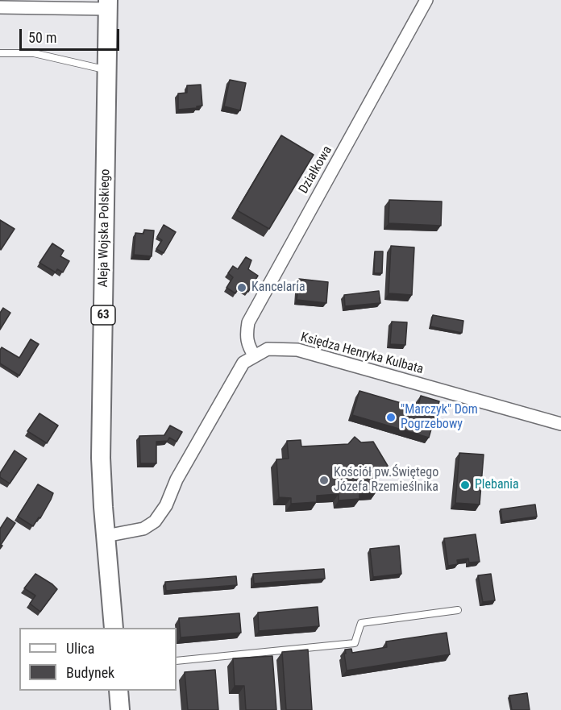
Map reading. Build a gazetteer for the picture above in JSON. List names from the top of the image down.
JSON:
{
  "streets": {
    "main road": ["Aleja Wojska Polskiego", "63"],
    "street": ["Działkowa", "Księdza Henryka Kulbata"]
  },
  "crossings": [
    ["Działkowa", "Księdza Henryka Kulbata"],
    ["Aleja Wojska Polskiego", "Księdza Henryka Kulbata"]
  ],
  "places": [
    "Kancelaria",
    "\"Marczyk\" Dom Pogrzebowy",
    "Kościół pw.Świętego Józefa Rzemieślnika",
    "Plebania"
  ],
  "legend": ["Ulica", "Budynek"],
  "scale_bar": "50 m"
}
